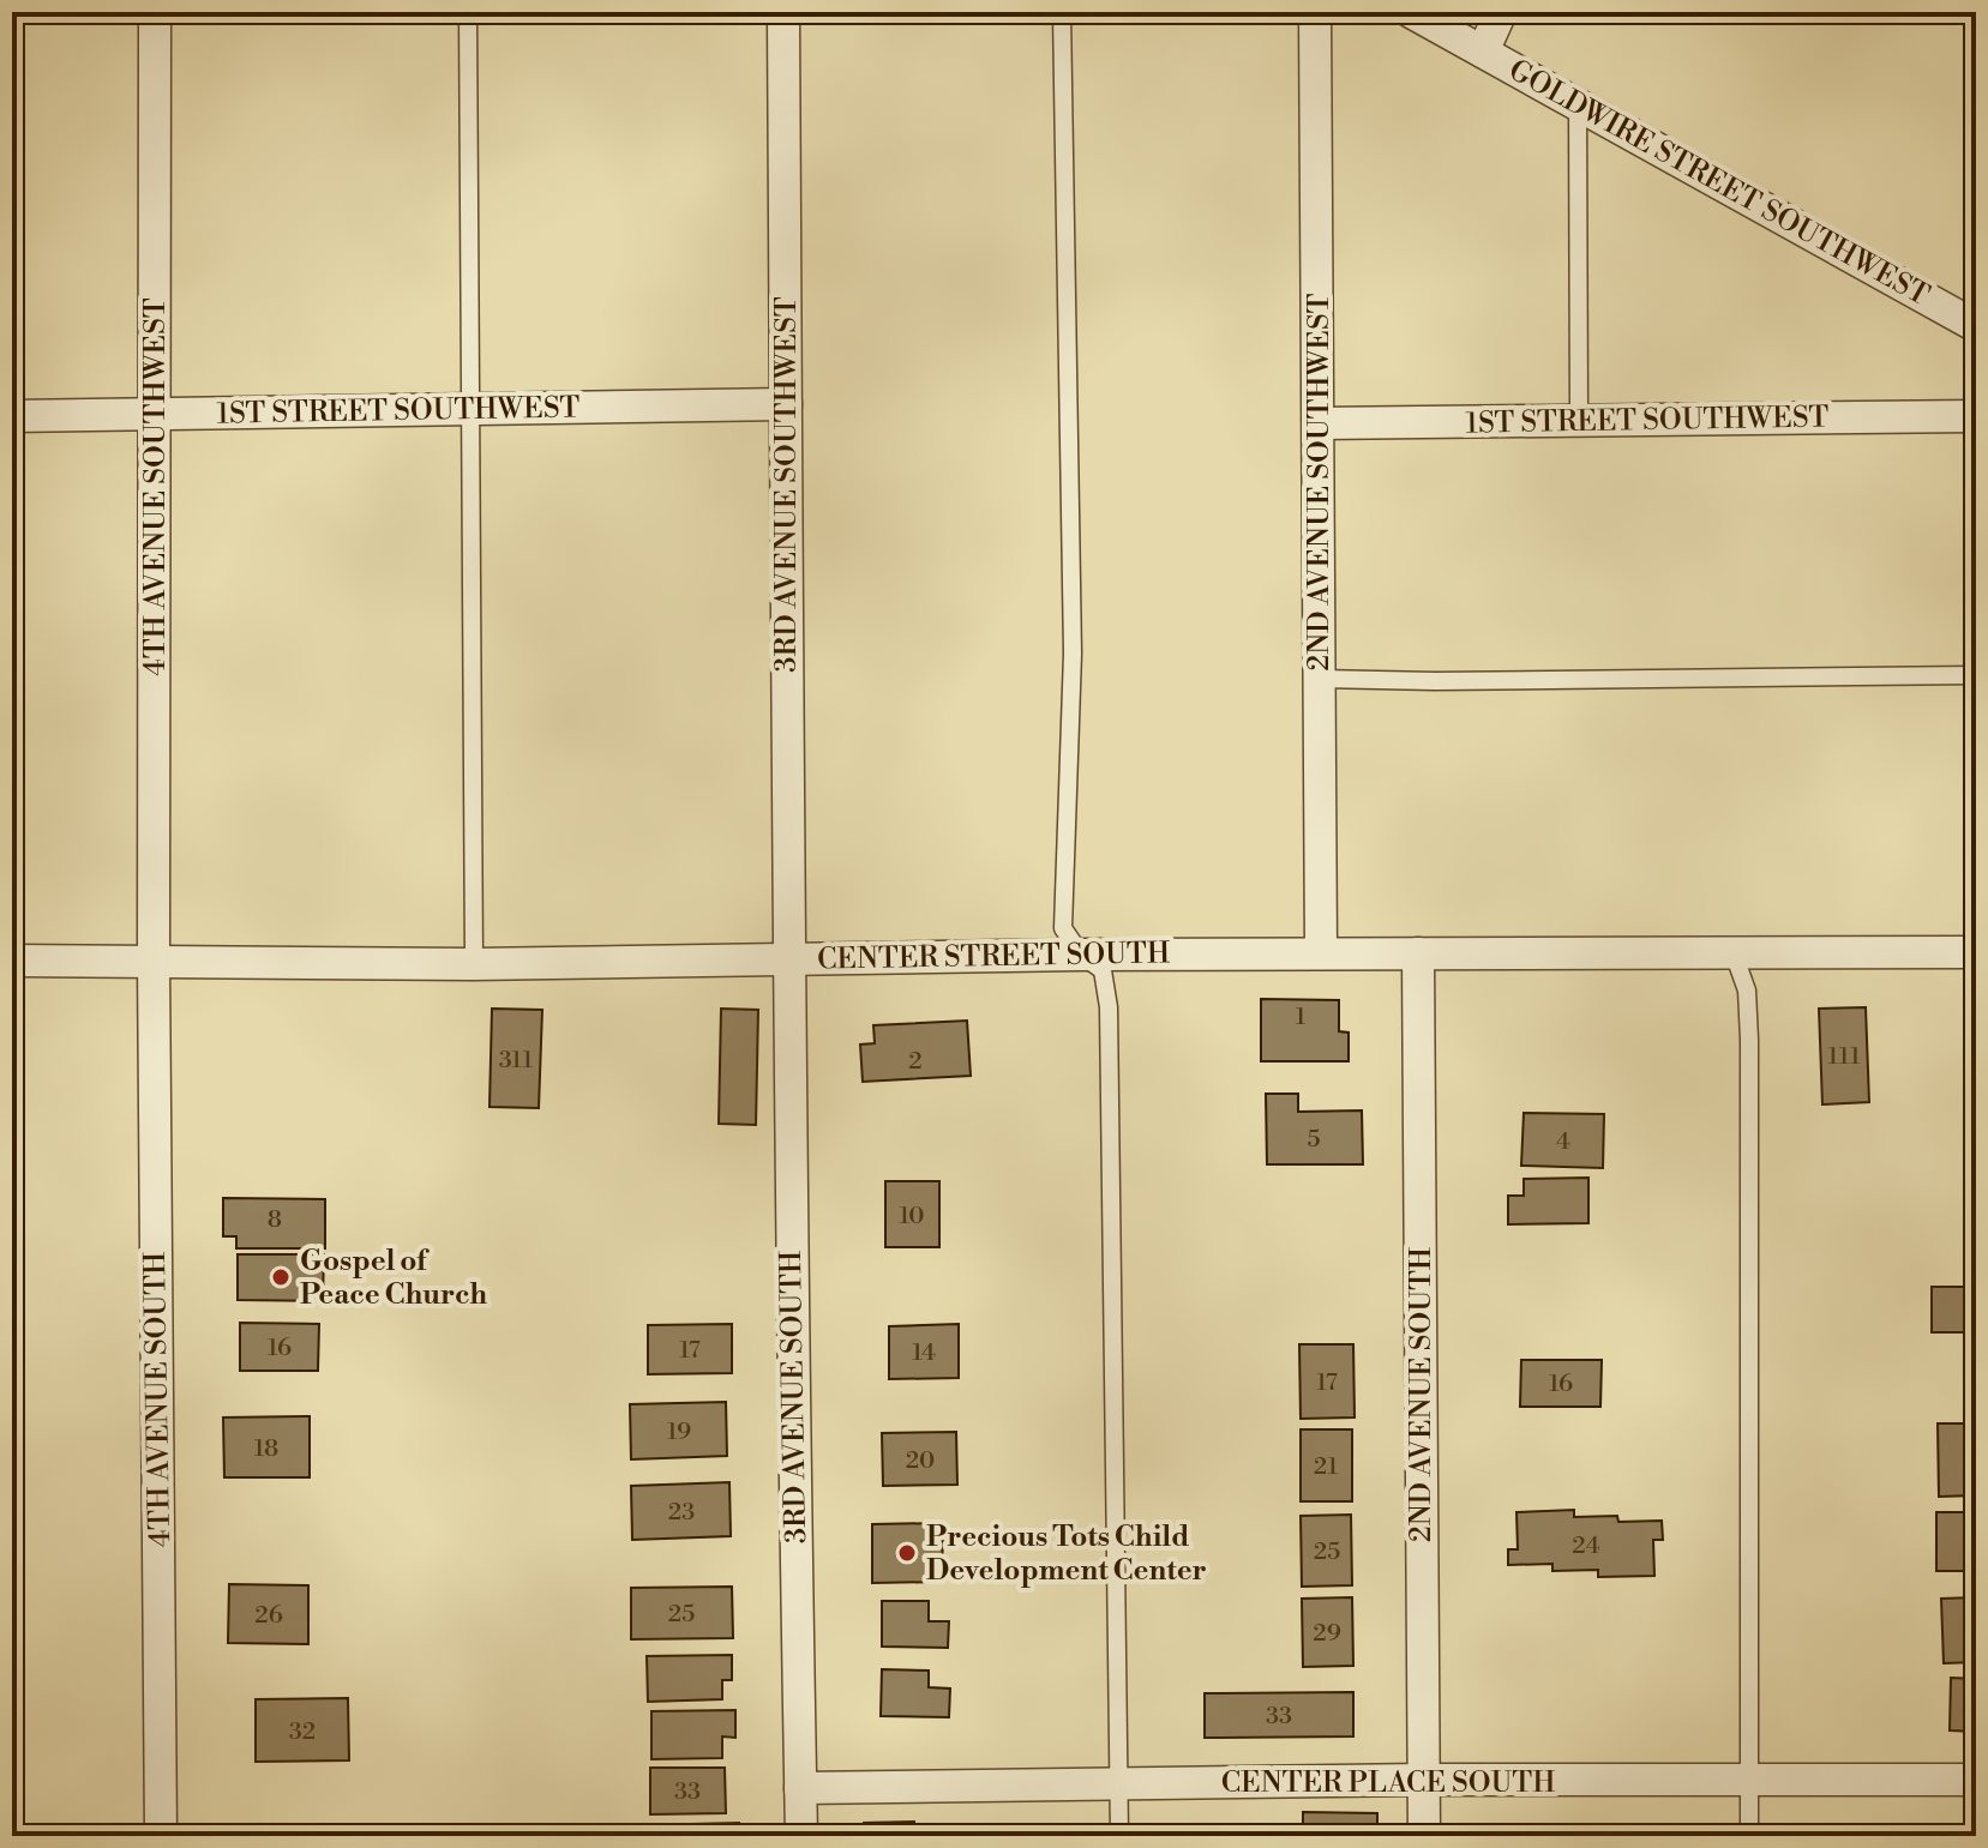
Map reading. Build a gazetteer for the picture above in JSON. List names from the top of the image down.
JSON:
{
  "streets": {
    "street": [
      "GOLDWIRE STREET SOUTHWEST",
      "1ST STREET SOUTHWEST",
      "2ND AVENUE SOUTHWEST",
      "3RD AVENUE SOUTHWEST",
      "4TH AVENUE SOUTHWEST",
      "CENTER STREET SOUTH",
      "2ND AVENUE SOUTH",
      "3RD AVENUE SOUTH",
      "4TH AVENUE SOUTH",
      "CENTER PLACE SOUTH"
    ]
  },
  "crossings": [
    ["1ST STREET SOUTHWEST", "2ND AVENUE SOUTHWEST"],
    ["1ST STREET SOUTHWEST", "3RD AVENUE SOUTHWEST"],
    ["1ST STREET SOUTHWEST", "4TH AVENUE SOUTHWEST"],
    ["2ND AVENUE SOUTHWEST", "CENTER STREET SOUTH"],
    ["3RD AVENUE SOUTHWEST", "CENTER STREET SOUTH"],
    ["3RD AVENUE SOUTHWEST", "3RD AVENUE SOUTH"],
    ["4TH AVENUE SOUTHWEST", "CENTER STREET SOUTH"],
    ["4TH AVENUE SOUTHWEST", "4TH AVENUE SOUTH"],
    ["CENTER STREET SOUTH", "2ND AVENUE SOUTH"],
    ["CENTER STREET SOUTH", "3RD AVENUE SOUTH"],
    ["CENTER STREET SOUTH", "4TH AVENUE SOUTH"],
    ["2ND AVENUE SOUTH", "CENTER PLACE SOUTH"],
    ["3RD AVENUE SOUTH", "CENTER PLACE SOUTH"]
  ],
  "places": ["Gospel of Peace Church", "Precious Tots Child Development Center"],
  "house_numbers": [
    "1",
    "111",
    "311",
    "2",
    "5",
    "4",
    "10",
    "8",
    "16",
    "17",
    "14",
    "17",
    "16",
    "19",
    "18",
    "20",
    "21",
    "23",
    "24",
    "25",
    "25",
    "26",
    "29",
    "33",
    "32",
    "33"
  ]
}
